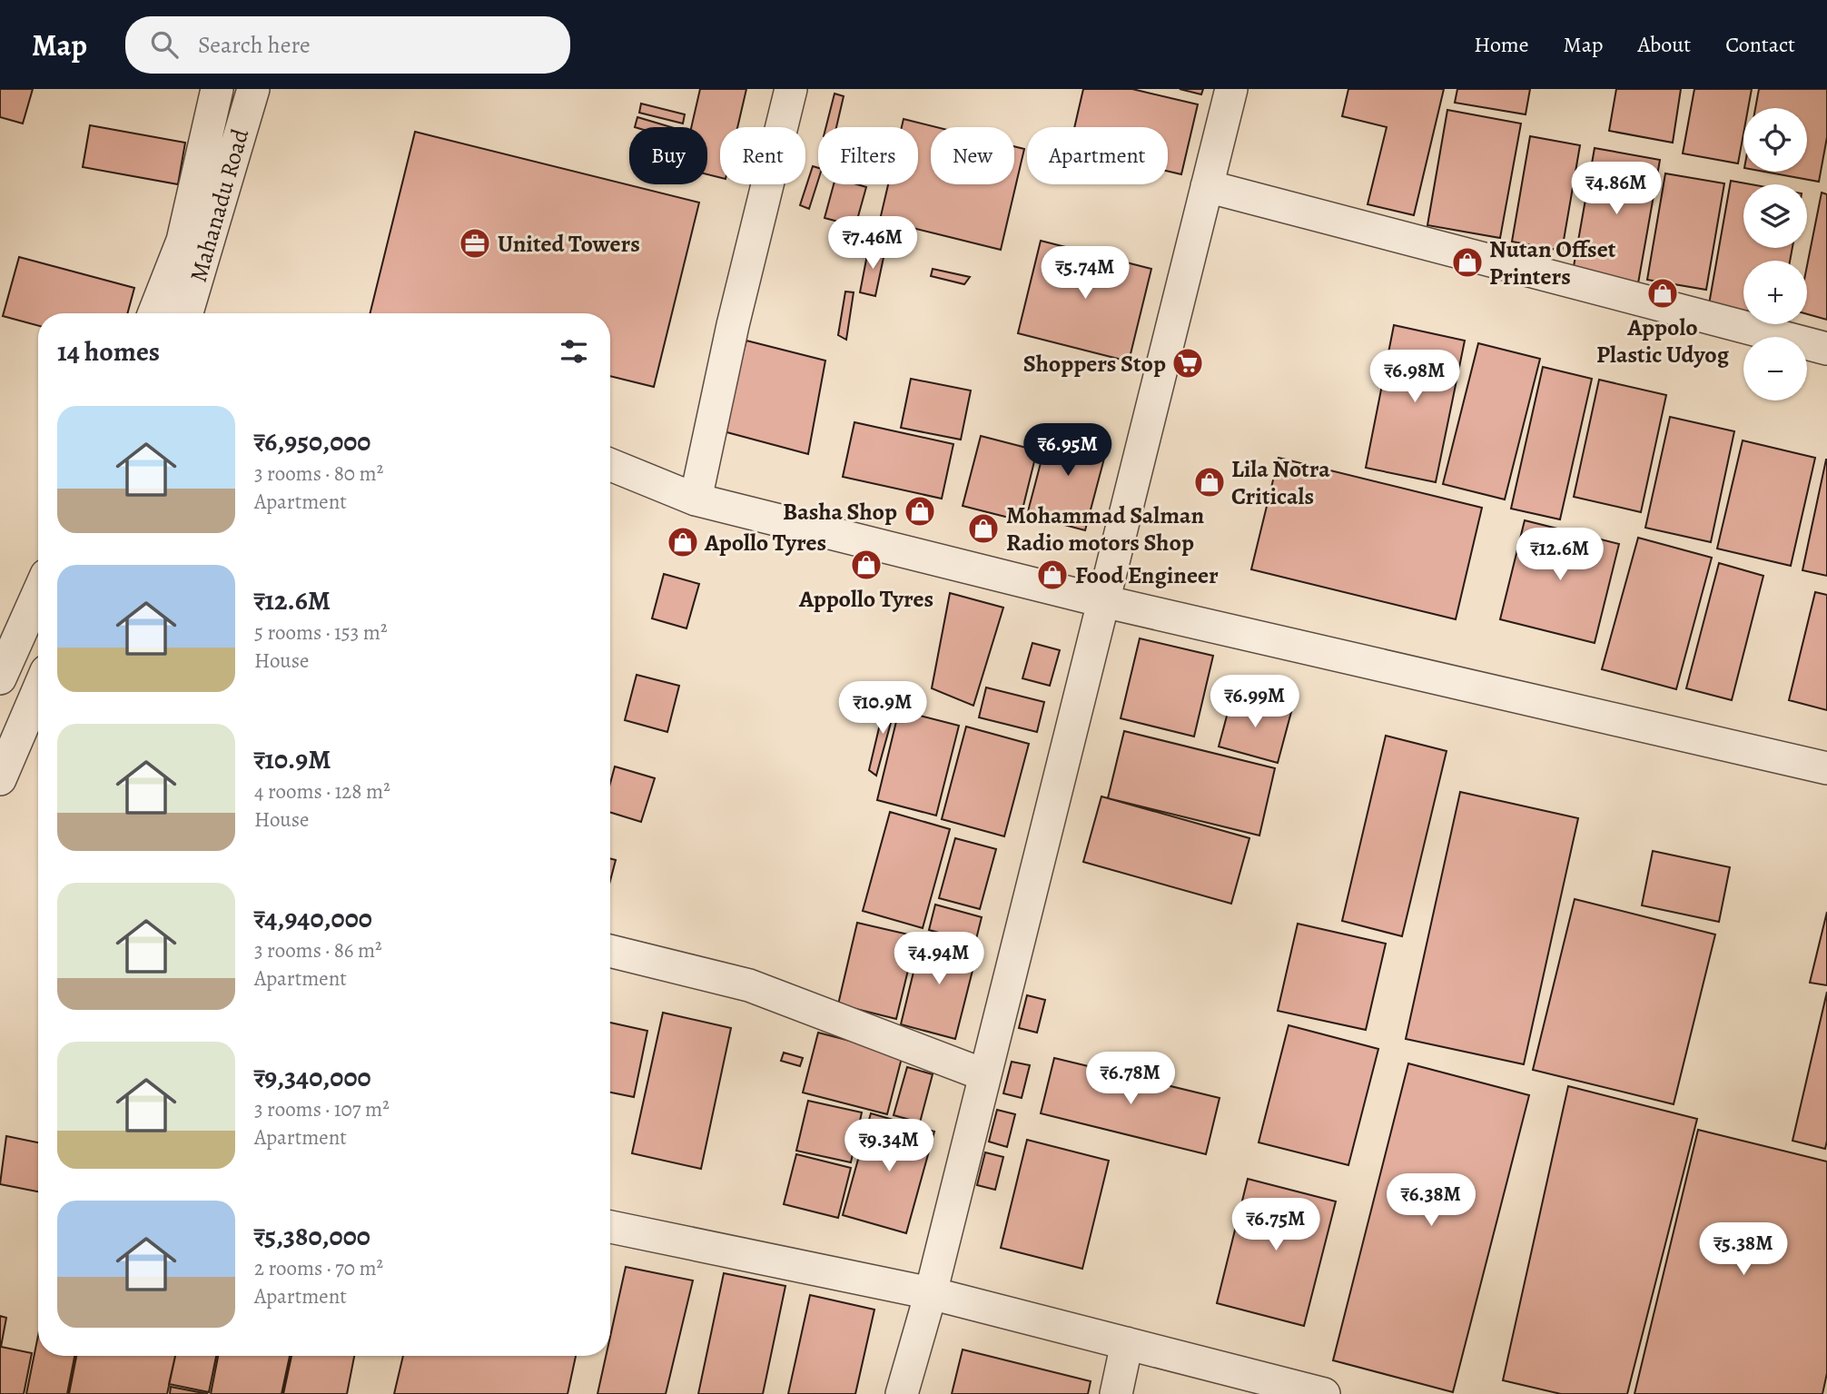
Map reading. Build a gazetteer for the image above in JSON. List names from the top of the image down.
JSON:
{
  "streets": {
    "street": ["Mahanadu Road"]
  },
  "places": {
    "office": ["United Towers"],
    "shop": [
      "Nutan Offset Printers",
      "Appolo Plastic Udyog",
      "Lila Notra Criticals",
      "Basha Shop",
      "Mohammad Salman Radio motors Shop",
      "Apollo Tyres",
      "Appollo Tyres",
      "Food Engineer"
    ],
    "supermarket": ["Shoppers Stop"]
  },
  "page": {
    "header": "Map",
    "search": "Search here",
    "nav": [
      "Home",
      "Map",
      "About",
      "Contact"
    ],
    "map_buttons": ["+", "−"],
    "chip": [
      "Buy",
      "Rent",
      "Filters",
      "New",
      "Apartment"
    ],
    "price": [
      "₹4.86M",
      "₹7.46M",
      "₹5.74M",
      "₹6.98M",
      "₹6.95M",
      "₹12.6M",
      "₹6.99M",
      "₹10.9M",
      "₹4.94M",
      "₹6.78M",
      "₹9.34M",
      "₹6.38M",
      "₹6.75M",
      "₹5.38M"
    ],
    "heading": "14 homes",
    "list": [
      {
        "name": "₹6,950,000",
        "note": "3 rooms · 80 m² · Apartment"
      },
      {
        "name": "₹12.6M",
        "note": "5 rooms · 153 m² · House"
      },
      {
        "name": "₹10.9M",
        "note": "4 rooms · 128 m² · House"
      },
      {
        "name": "₹4,940,000",
        "note": "3 rooms · 86 m² · Apartment"
      },
      {
        "name": "₹9,340,000",
        "note": "3 rooms · 107 m² · Apartment"
      },
      {
        "name": "₹5,380,000",
        "note": "2 rooms · 70 m² · Apartment"
      }
    ]
  }
}
